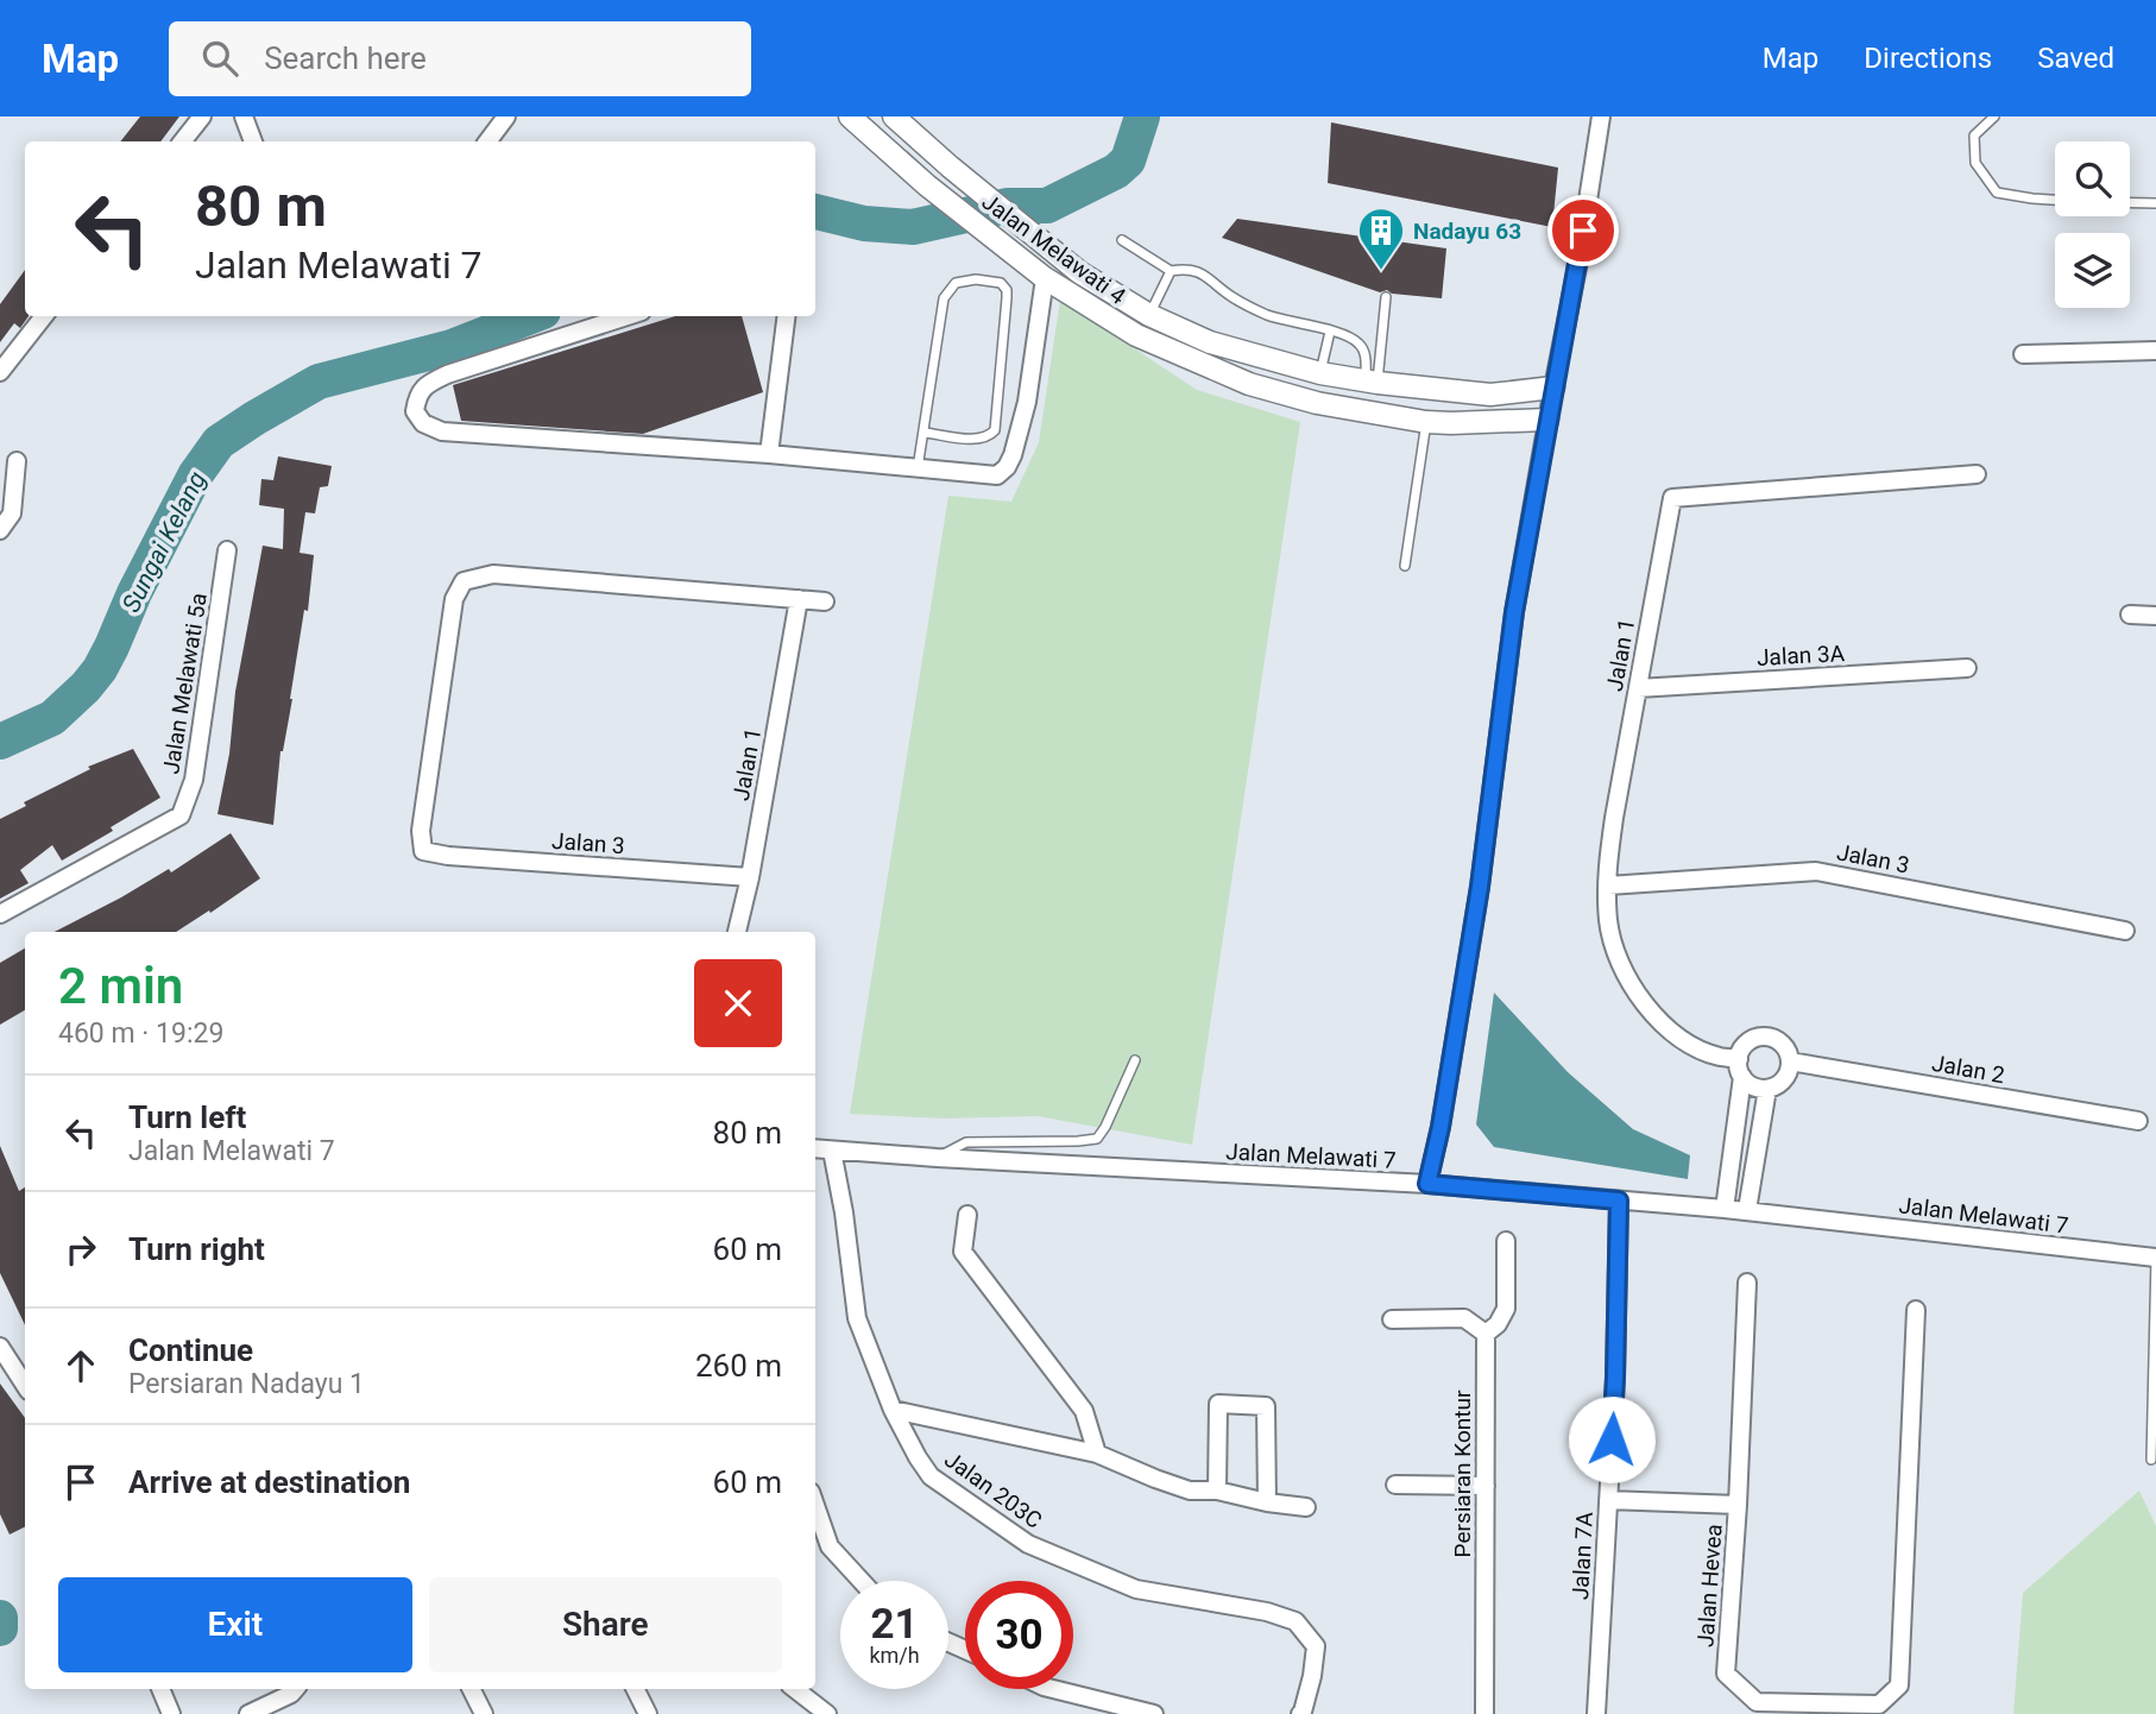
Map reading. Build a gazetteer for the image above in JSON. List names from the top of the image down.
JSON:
{
  "streets": {
    "street": [
      "Jalan Melawati 4",
      "Jalan 1",
      "Jalan 3A",
      "Jalan Melawati 5a",
      "Jalan 3",
      "Jalan 2",
      "Jalan Melawati 7",
      "Persiaran Kontur",
      "Jalan 203C",
      "Jalan 7A",
      "Jalan Hevea"
    ]
  },
  "crossings": [
    ["Jalan 1", "Jalan 3A"],
    ["Jalan 1", "Jalan 3"],
    ["Jalan 1", "Jalan 2"],
    ["Jalan Melawati 7", "Jalan 203C"],
    ["Jalan Melawati 7", "Jalan 7A"]
  ],
  "water": ["Sungai Kelang"],
  "places": {
    "building": ["Nadayu 63"]
  },
  "page": {
    "header": "Map",
    "search": "Search here",
    "nav": ["Map", "Directions", "Saved"],
    "turn": ["80 m", "Jalan Melawati 7"],
    "heading": ["2 min", "460 m · 19:29"],
    "list": [
      {
        "name": "Turn left",
        "note": "Jalan Melawati 7",
        "value": "80 m"
      },
      {
        "name": "Turn right",
        "value": "60 m"
      },
      {
        "name": "Continue",
        "note": "Persiaran Nadayu 1",
        "value": "260 m"
      },
      {
        "name": "Arrive at destination",
        "value": "60 m"
      }
    ],
    "buttons": ["Exit", "Share"],
    "speed": "21 km/h",
    "limit": "30"
  }
}
